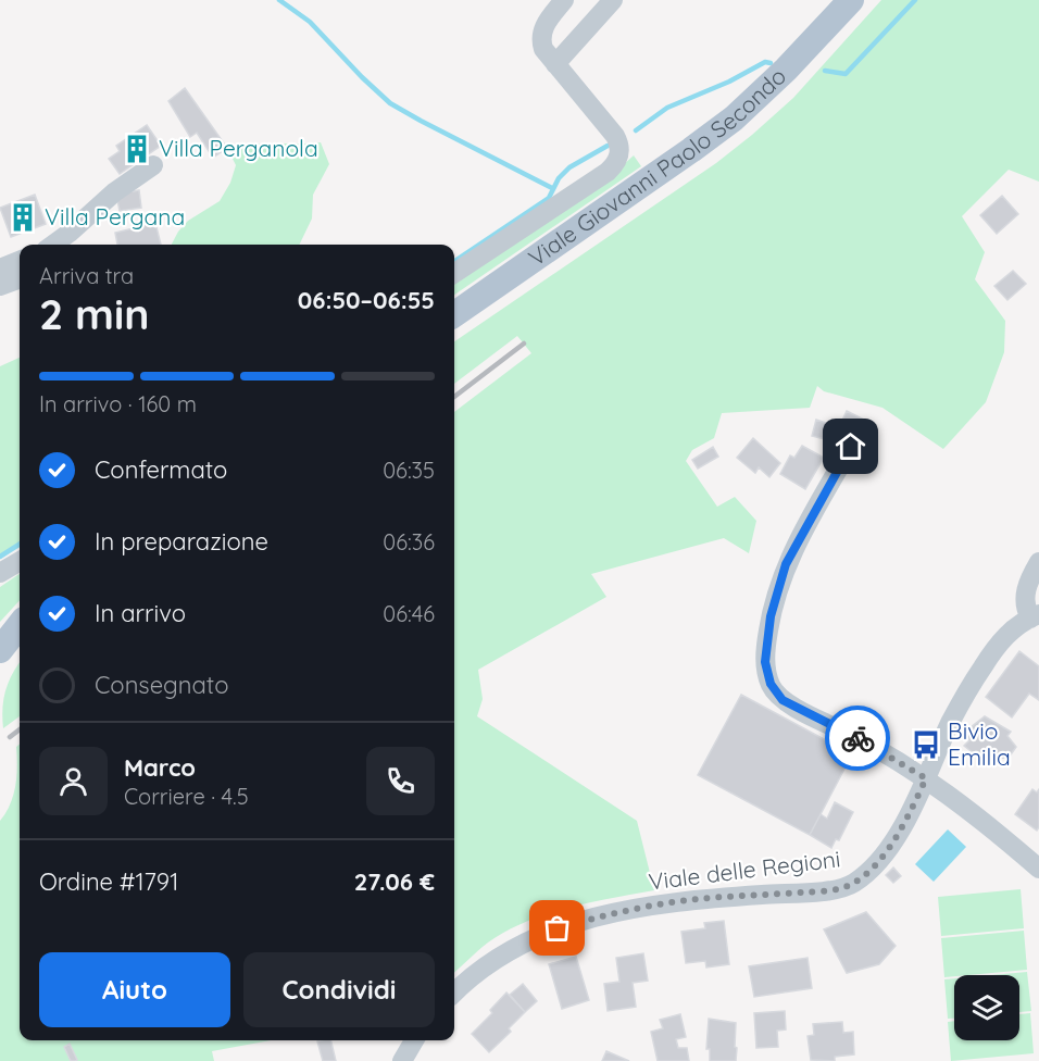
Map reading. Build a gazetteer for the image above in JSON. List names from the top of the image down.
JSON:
{
  "streets": {
    "main road": ["Viale Giovanni Paolo Secondo"],
    "street": ["Viale delle Regioni"]
  },
  "places": {
    "building": ["Villa Perganola", "Villa Pergana"],
    "bus stop": ["Bivio Emilia"]
  },
  "page": {
    "heading": ["2 min", "Arriva tra", "06:50–06:55"],
    "panel": [
      "Marco",
      "Corriere · 4.5",
      "Ordine #1791",
      "27.06 €"
    ],
    "bar": "In arrivo · 160 m",
    "list": [
      ["Confermato", "06:35"],
      ["In preparazione", "06:36"],
      ["In arrivo", "06:46"],
      "Consegnato"
    ],
    "buttons": ["Aiuto", "Condividi"]
  }
}
